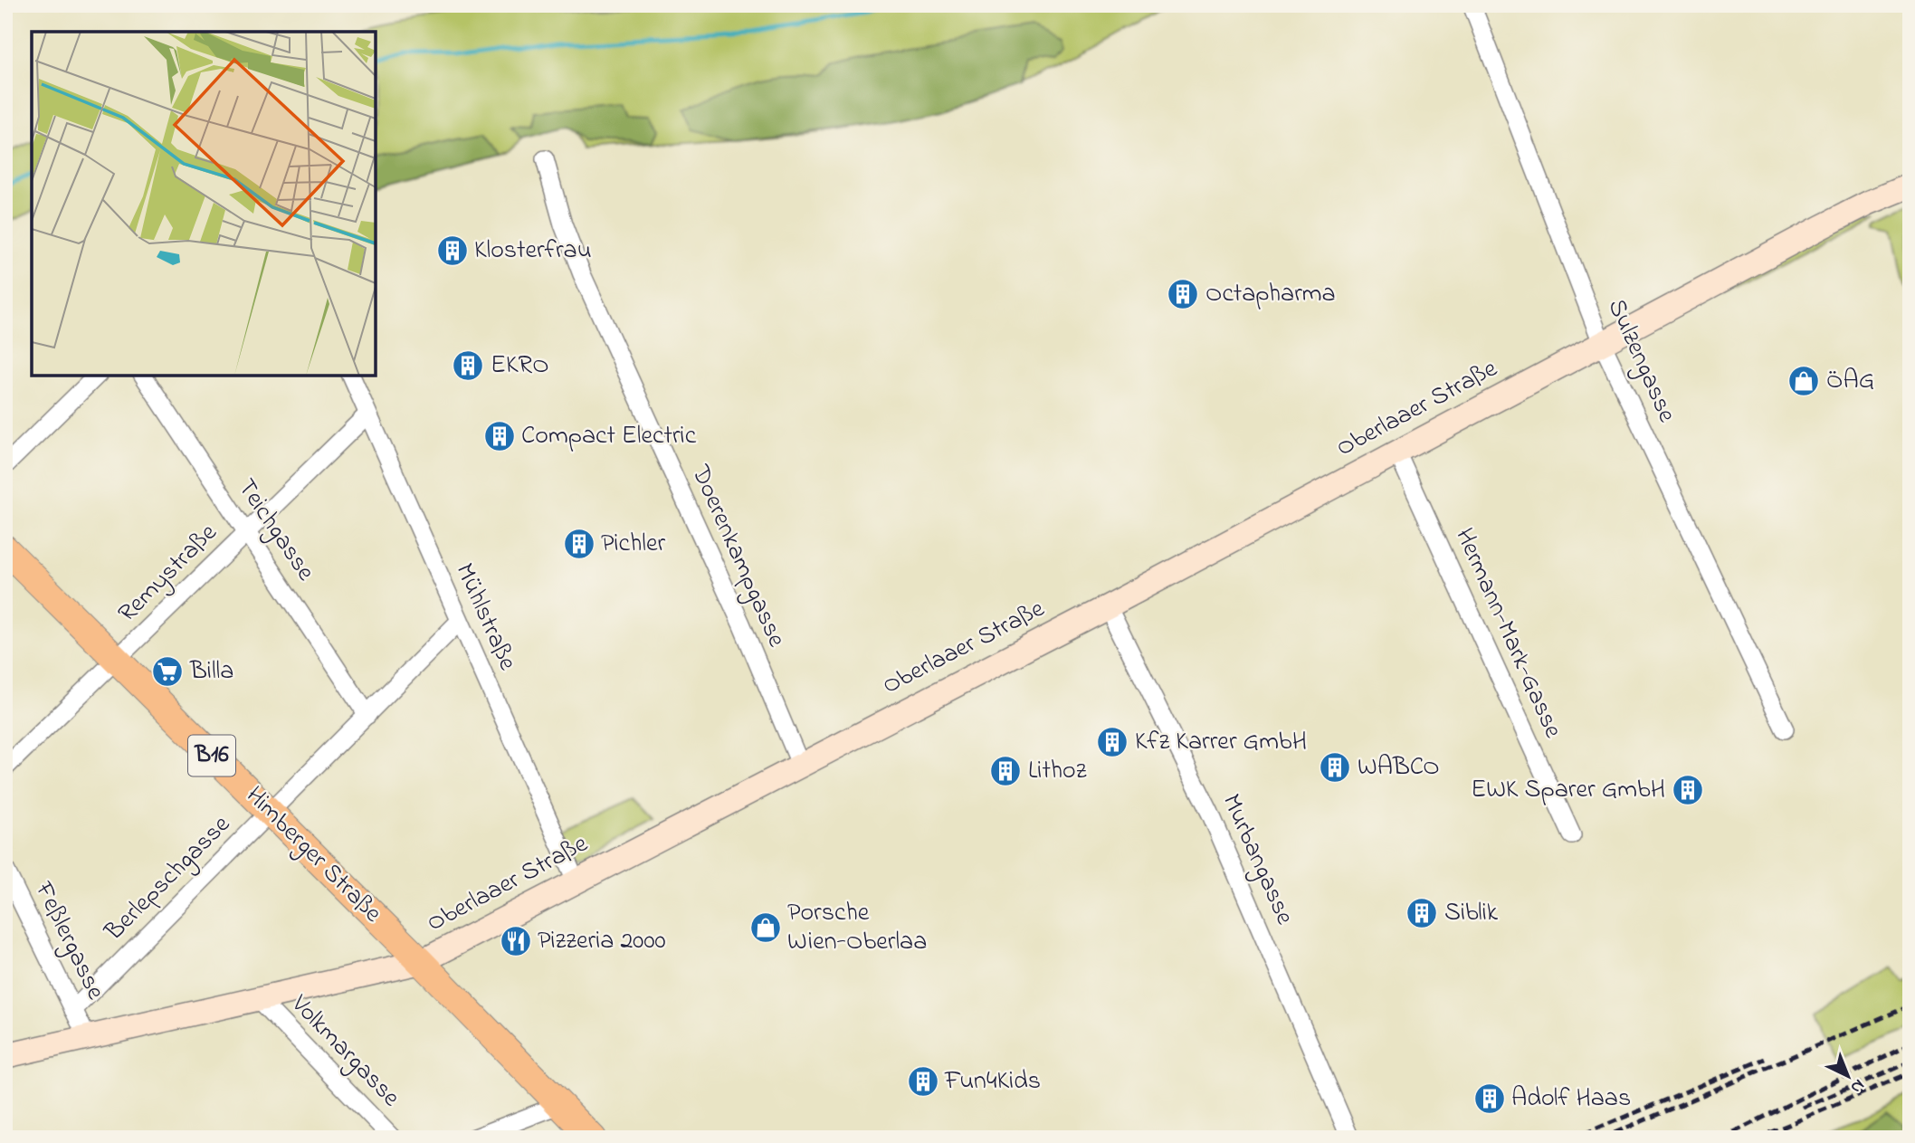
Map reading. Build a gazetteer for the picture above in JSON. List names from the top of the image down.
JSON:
{
  "streets": {
    "main road": ["Oberlaaer Straße", "B16", "Himberger Straße"],
    "street": [
      "Sulzengasse",
      "Teichgasse",
      "Doerenkampgasse",
      "Remystraße",
      "Mühlstraße",
      "Hermann-Mark-Gasse",
      "Murbangasse",
      "Berlepschgasse",
      "Feßlergasse",
      "Volkmargasse"
    ]
  },
  "crossings": [
    ["Sulzengasse", "Oberlaaer Straße"],
    ["Oberlaaer Straße", "Doerenkampgasse"],
    ["Oberlaaer Straße", "Mühlstraße"],
    ["Oberlaaer Straße", "Hermann-Mark-Gasse"],
    ["Oberlaaer Straße", "Himberger Straße"],
    ["Oberlaaer Straße", "Murbangasse"],
    ["Oberlaaer Straße", "Feßlergasse"],
    ["Oberlaaer Straße", "Volkmargasse"],
    ["Teichgasse", "Remystraße"],
    ["Teichgasse", "Berlepschgasse"],
    ["Remystraße", "Mühlstraße"],
    ["Remystraße", "Himberger Straße"],
    ["Mühlstraße", "Berlepschgasse"],
    ["Himberger Straße", "Berlepschgasse"],
    ["Berlepschgasse", "Feßlergasse"]
  ],
  "places": {
    "building": [
      "Klosterfrau",
      "Octapharma",
      "EKRO",
      "Compact Electric",
      "Pichler",
      "Kfz Karrer GmbH",
      "WABCO",
      "Lithoz",
      "EWK Sparer GmbH",
      "Siblik",
      "Fun4Kids",
      "Adolf Haas"
    ],
    "shop": ["ÖAG", "Porsche Wien-Oberlaa"],
    "supermarket": ["Billa"],
    "restaurant": ["Pizzeria 2000"]
  },
  "north": "bottom right"
}
